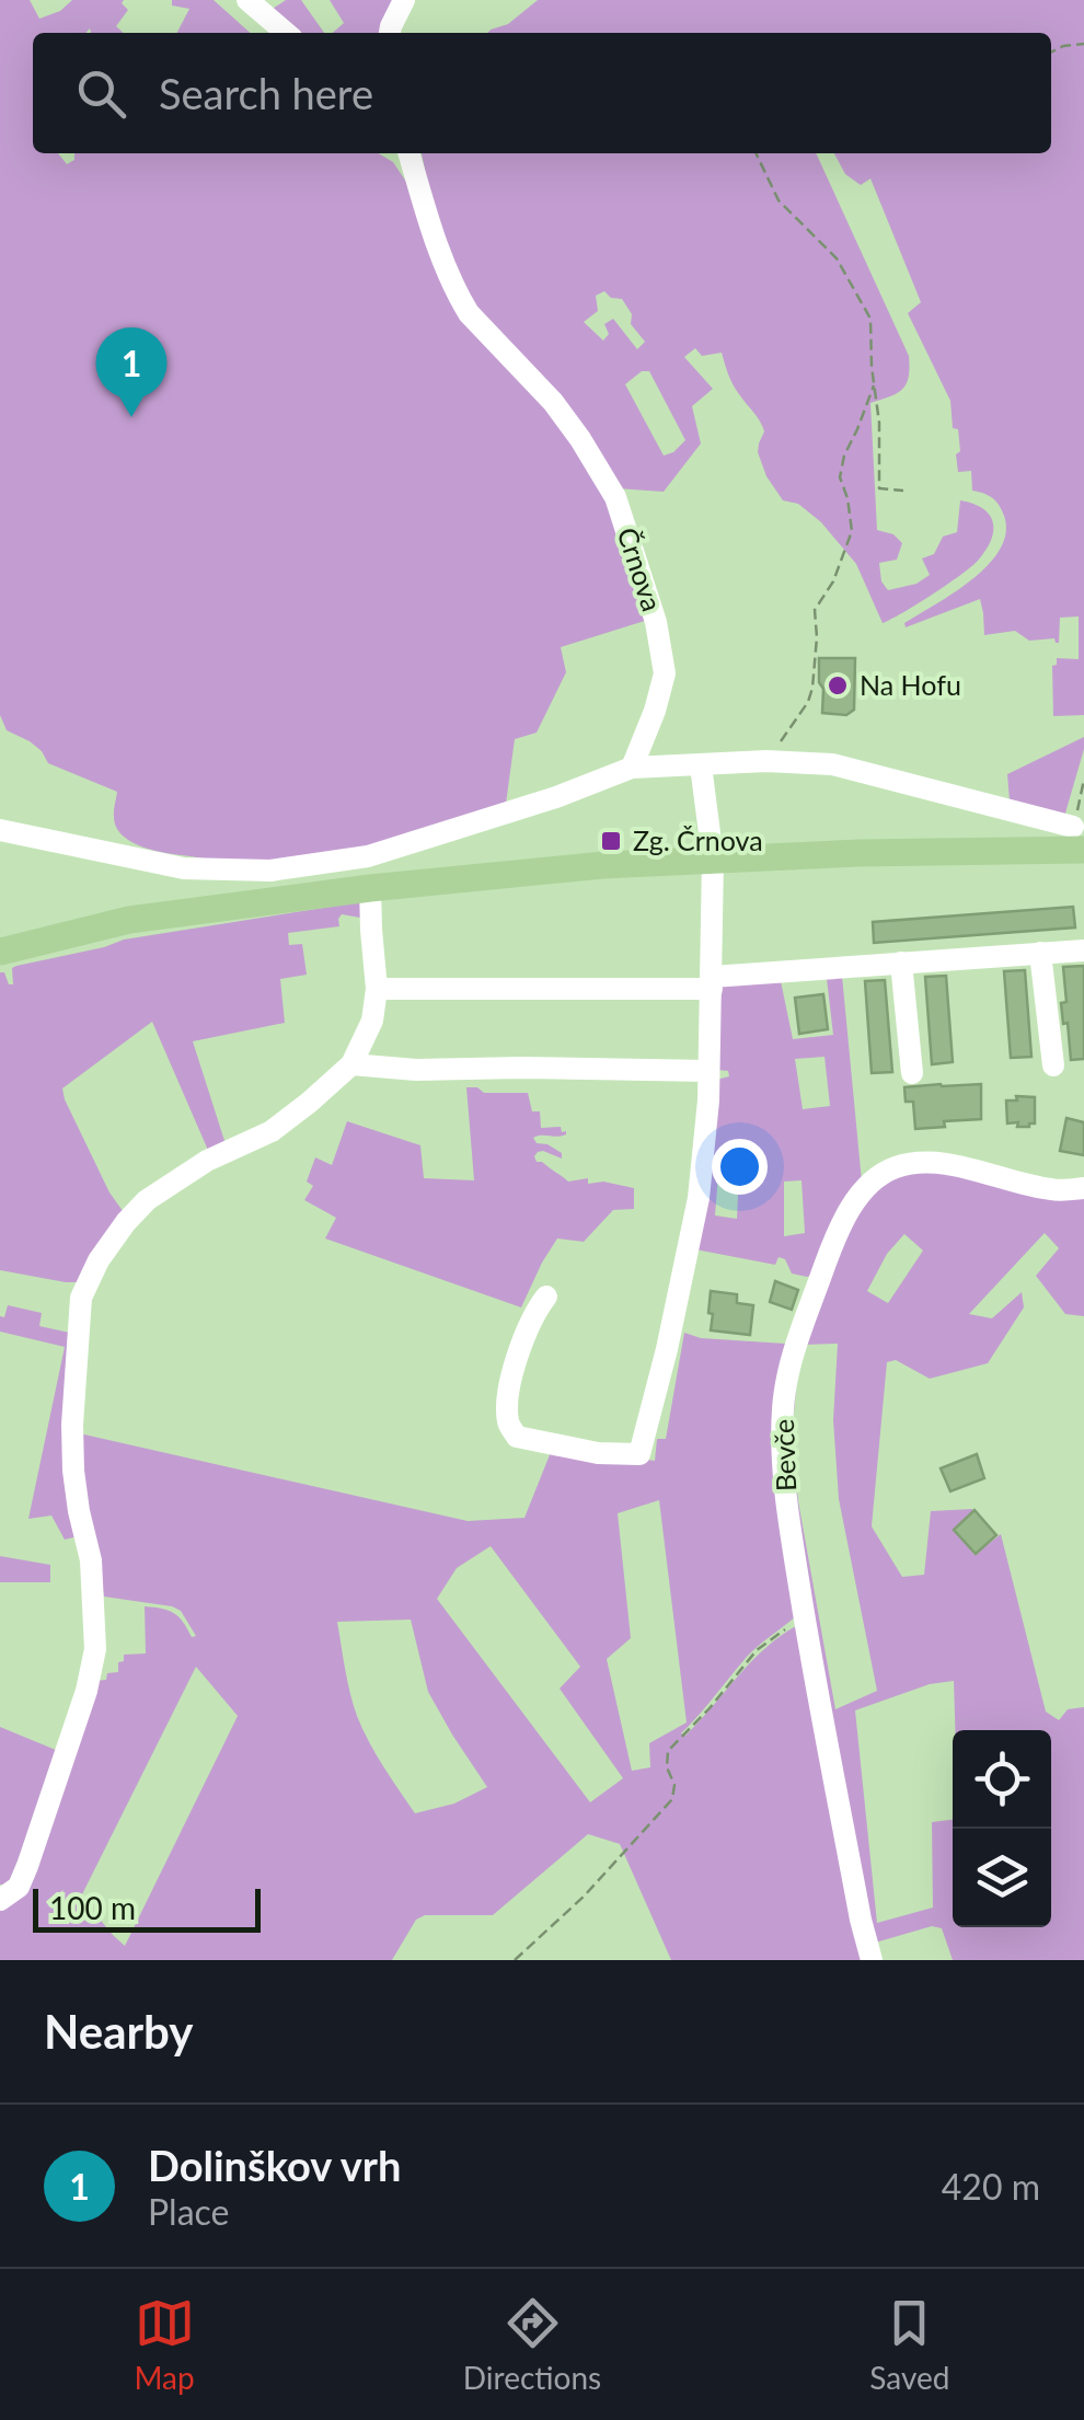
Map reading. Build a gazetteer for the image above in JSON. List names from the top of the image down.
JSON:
{
  "streets": {
    "street": ["Črnova", "Bevče"]
  },
  "places": {
    "other": ["Na Hofu"],
    "transit": ["Zg. Črnova"]
  },
  "scale_bar": "100 m",
  "page": {
    "search": "Search here",
    "pins": "1",
    "scale": "100 m",
    "heading": "Nearby",
    "list": [
      {
        "mark": "1",
        "name": "Dolinškov vrh",
        "note": "Place",
        "value": "420 m"
      }
    ],
    "nav": ["Map", "Directions", "Saved"]
  }
}
